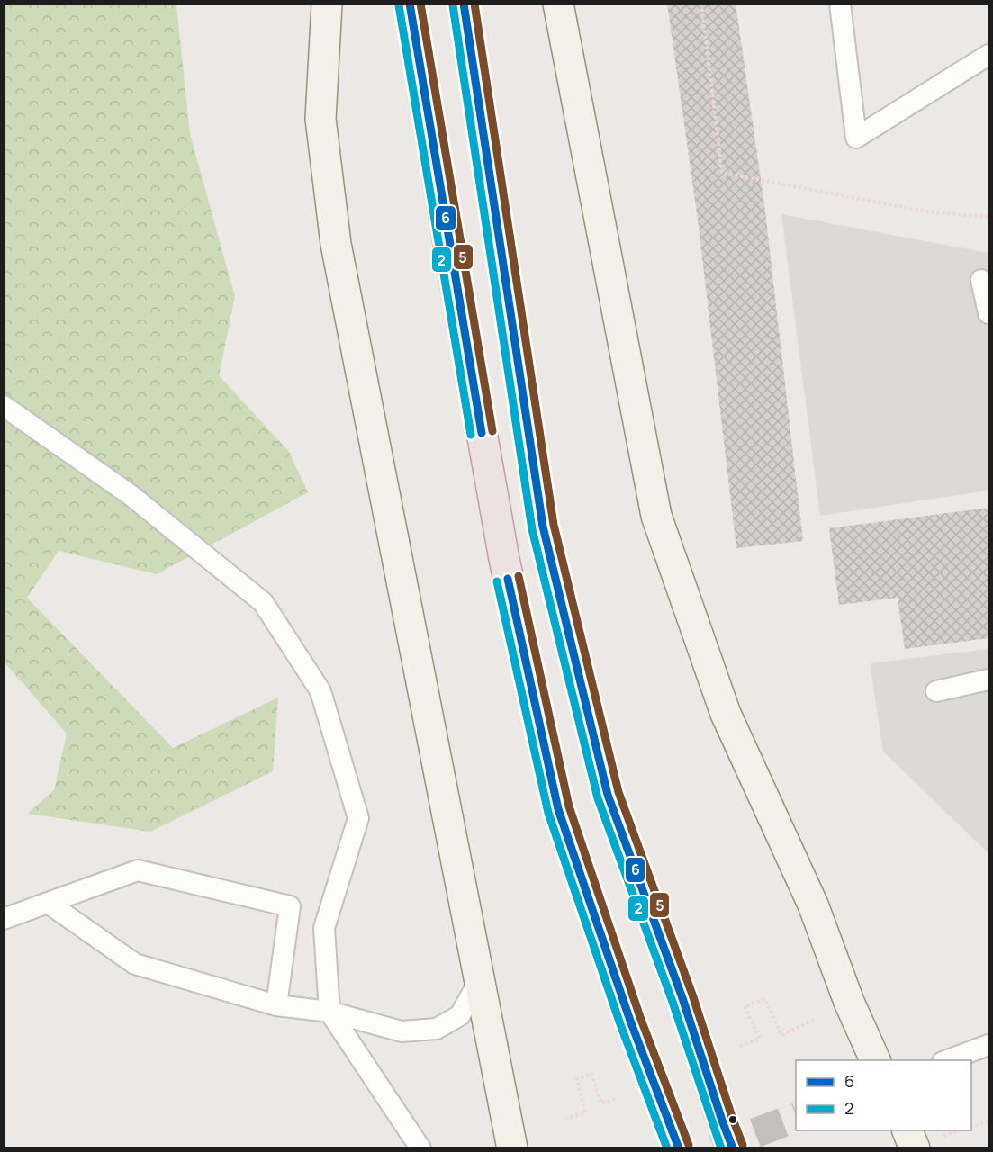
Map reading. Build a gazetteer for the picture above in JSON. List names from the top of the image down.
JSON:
{
  "lines": ["transit line 6", "transit line 5", "transit line 2"],
  "legend": ["6", "2"]
}
